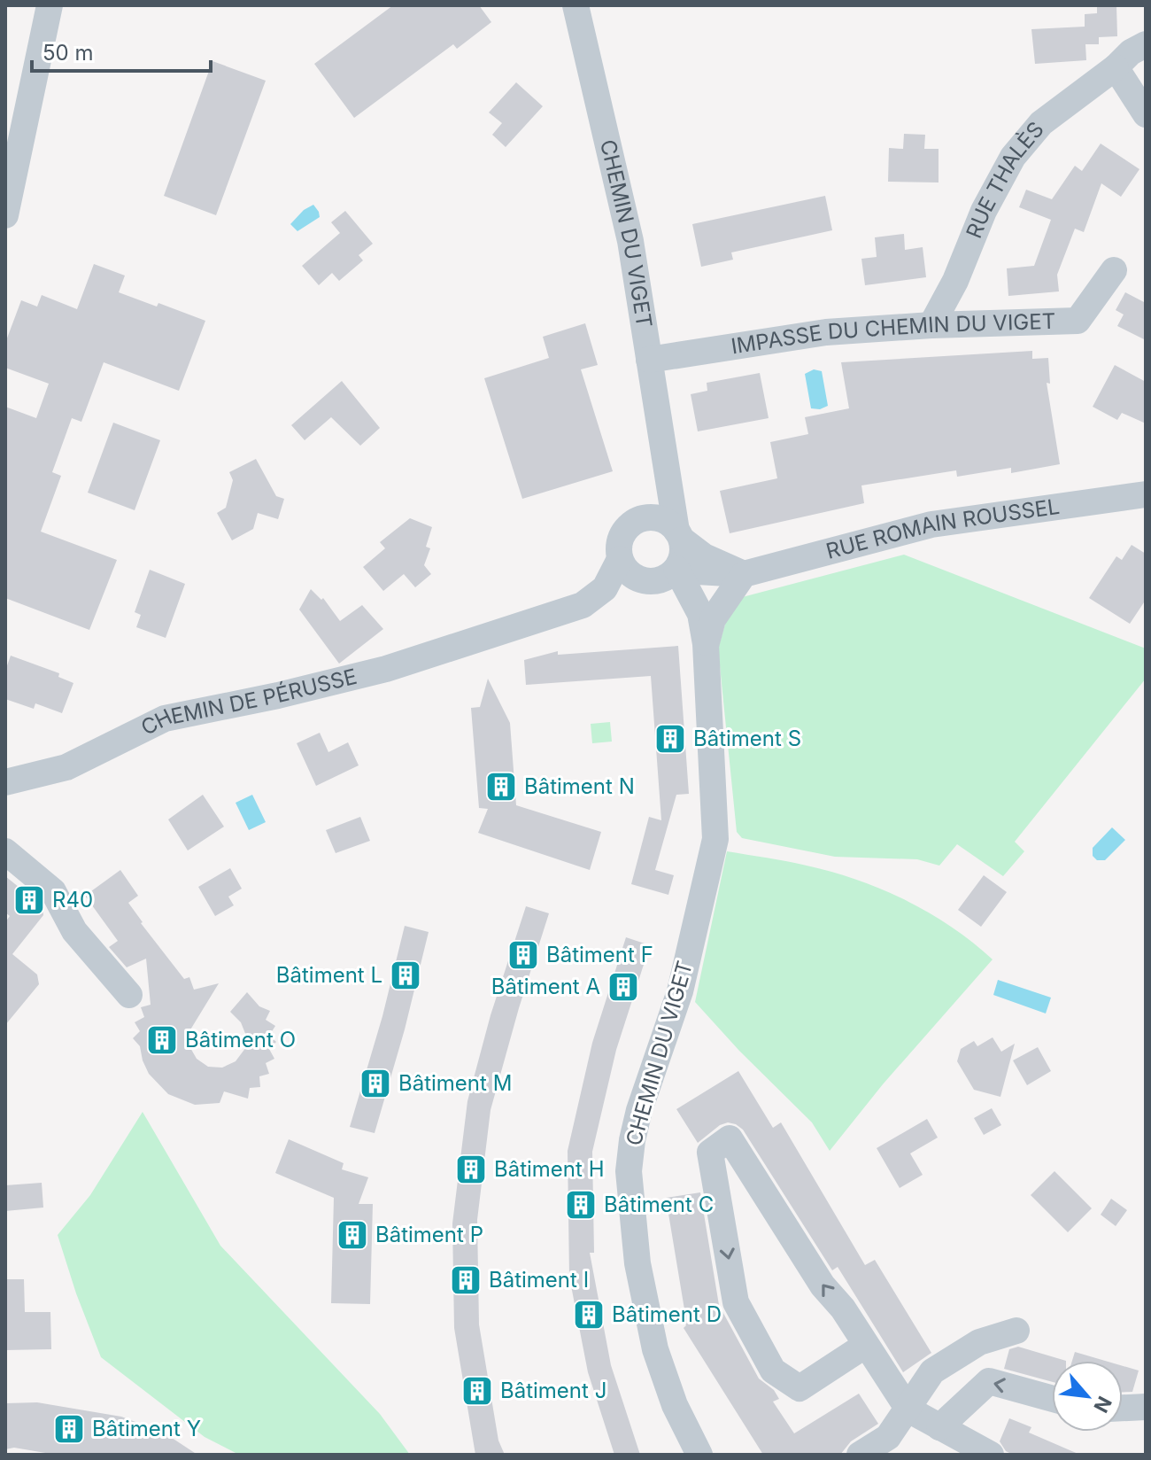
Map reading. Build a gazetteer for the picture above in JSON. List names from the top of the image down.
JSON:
{
  "streets": {
    "street": [
      "RUE THALÈS",
      "CHEMIN DU VIGET",
      "IMPASSE DU CHEMIN DU VIGET",
      "RUE ROMAIN ROUSSEL",
      "CHEMIN DE PÉRUSSE"
    ]
  },
  "crossings": [
    ["RUE THALÈS", "IMPASSE DU CHEMIN DU VIGET"],
    ["CHEMIN DU VIGET", "IMPASSE DU CHEMIN DU VIGET"],
    ["CHEMIN DU VIGET", "RUE ROMAIN ROUSSEL"],
    ["CHEMIN DU VIGET", "CHEMIN DE PÉRUSSE"],
    ["RUE ROMAIN ROUSSEL", "CHEMIN DE PÉRUSSE"]
  ],
  "places": {
    "building": [
      "Bâtiment S",
      "Bâtiment N",
      "R40",
      "Bâtiment F",
      "Bâtiment L",
      "Bâtiment A",
      "Bâtiment O",
      "Bâtiment M",
      "Bâtiment H",
      "Bâtiment C",
      "Bâtiment P",
      "Bâtiment I",
      "Bâtiment D",
      "Bâtiment J",
      "Bâtiment Y"
    ]
  },
  "scale_bar": "50 m",
  "north": "bottom right"
}
